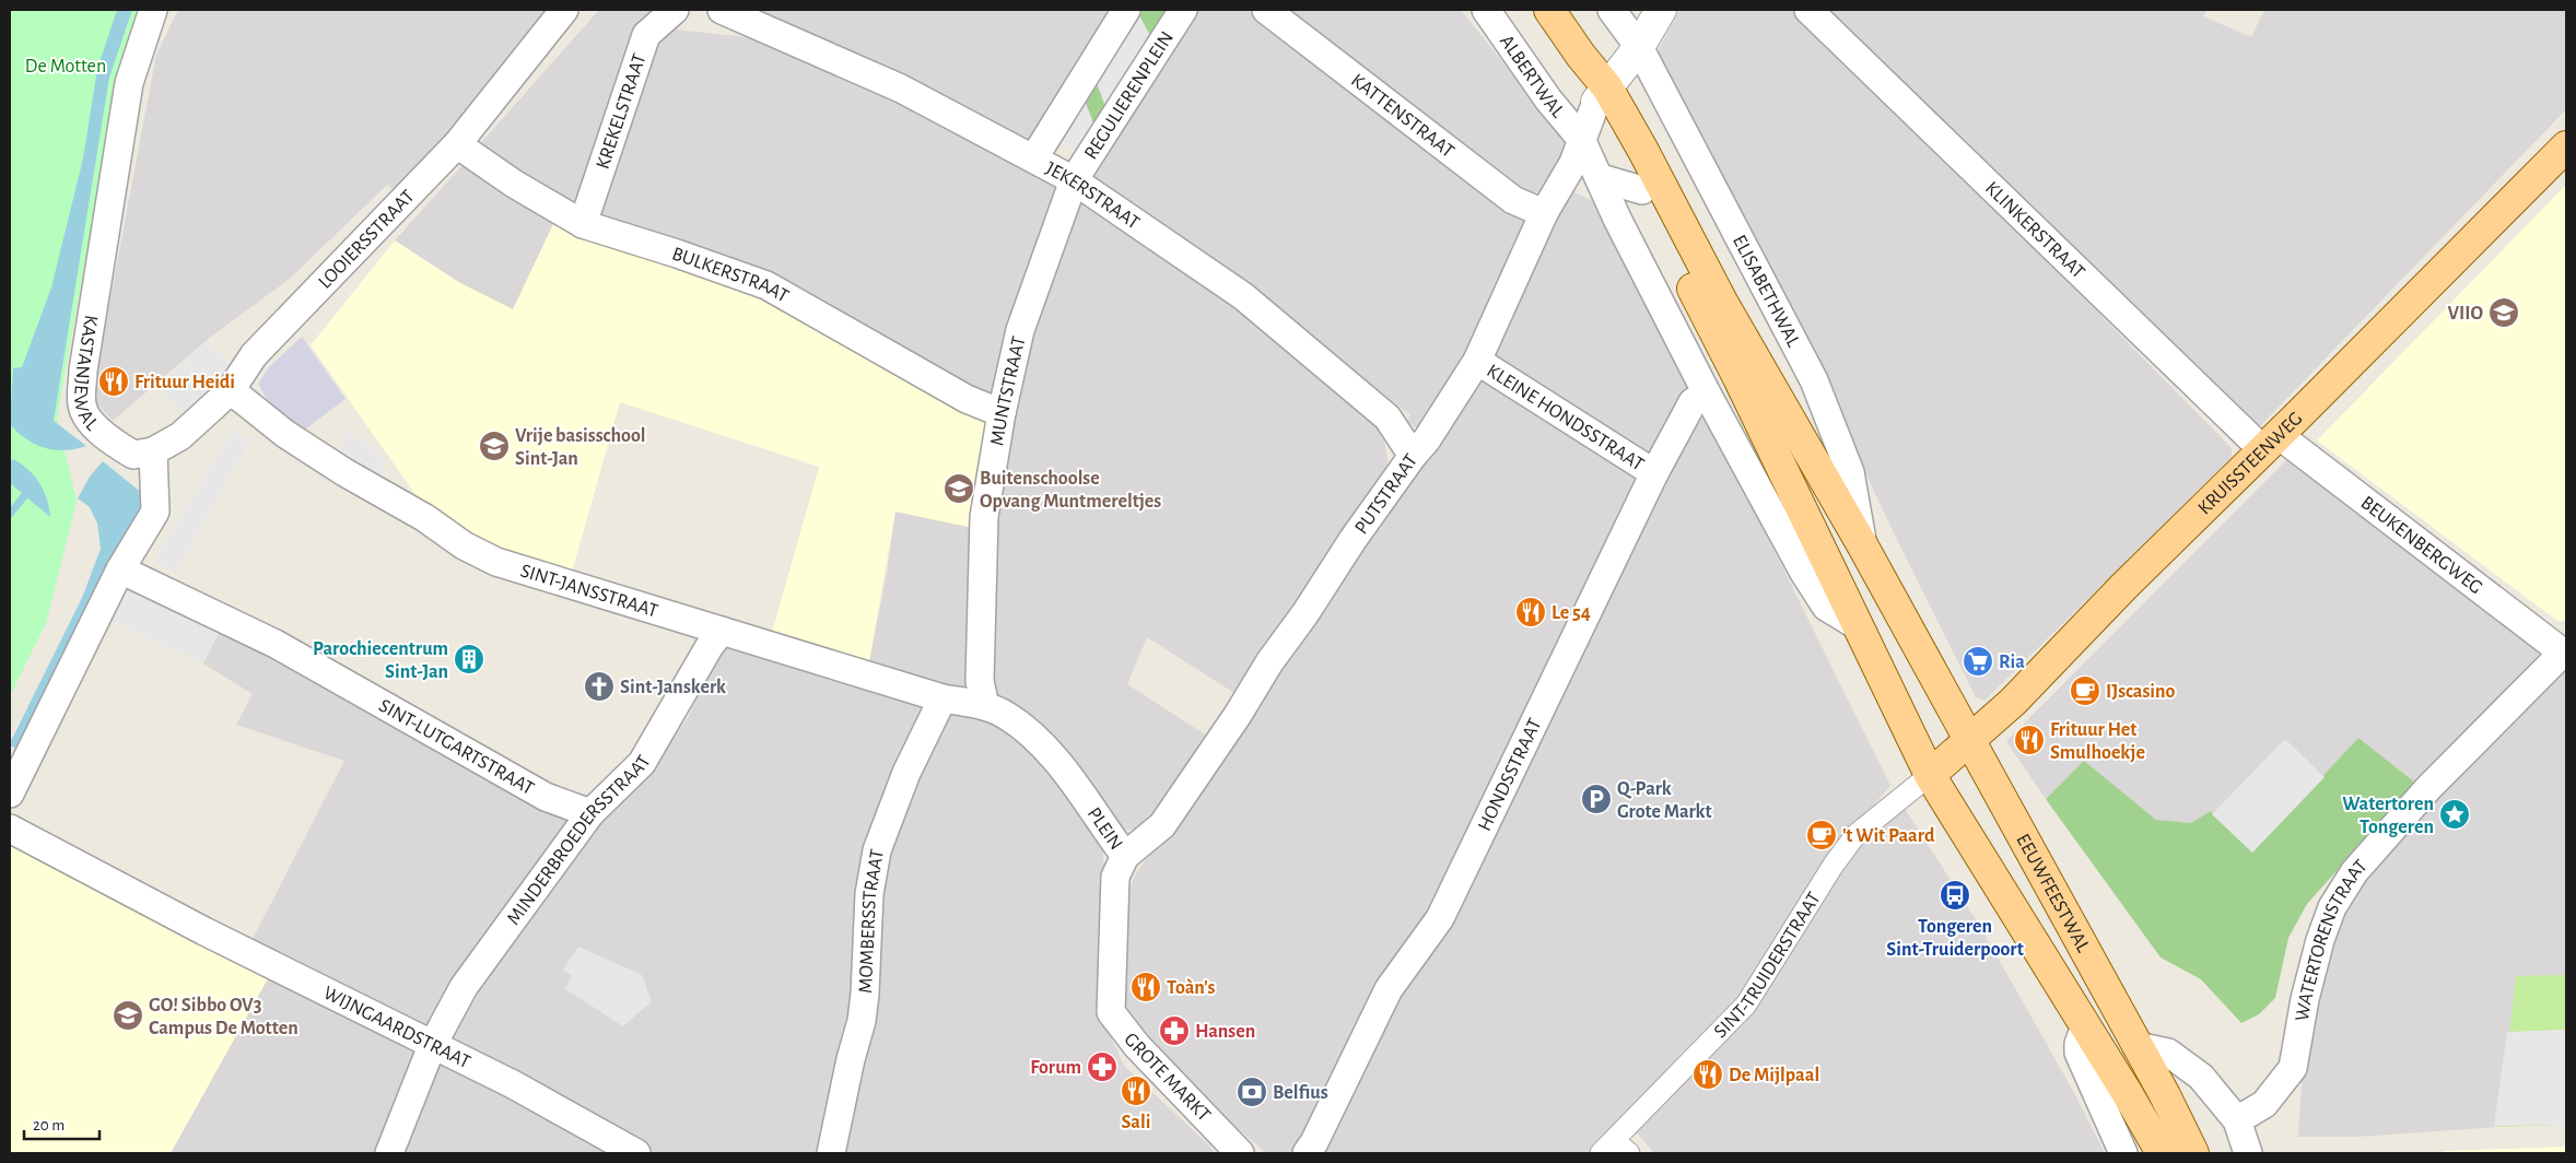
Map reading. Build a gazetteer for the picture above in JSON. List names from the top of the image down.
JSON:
{
  "streets": {
    "main road": [
      "ALBERTWAL",
      "ELISABETHWAL",
      "KRUISSTEENWEG",
      "EEUWFEESTWAL"
    ],
    "street": [
      "REGULIERENPLEIN",
      "KREKELSTRAAT",
      "KATTENSTRAAT",
      "JEKERSTRAAT",
      "KLINKERSTRAAT",
      "LOOIERSSTRAAT",
      "BULKERSTRAAT",
      "KASTANJEWAL",
      "MUNTSTRAAT",
      "KLEINE HONDSSTRAAT",
      "PUTSTRAAT",
      "BEUKENBERGWEG",
      "SINT-JANSSTRAAT",
      "SINT-LUTGARTSTRAAT",
      "HONDSSTRAAT",
      "PLEIN",
      "MINDERBROEDERSSTRAAT",
      "MOMBERSSTRAAT",
      "WATERTORENSTRAAT",
      "SINT-TRUIDERSTRAAT",
      "WIJNGAARDSTRAAT",
      "GROTE MARKT"
    ]
  },
  "crossings": [
    ["ALBERTWAL", "ELISABETHWAL"],
    ["ALBERTWAL", "PUTSTRAAT"],
    ["REGULIERENPLEIN", "JEKERSTRAAT"],
    ["REGULIERENPLEIN", "MUNTSTRAAT"],
    ["KREKELSTRAAT", "BULKERSTRAAT"],
    ["KATTENSTRAAT", "PUTSTRAAT"],
    ["JEKERSTRAAT", "MUNTSTRAAT"],
    ["JEKERSTRAAT", "PUTSTRAAT"],
    ["KLINKERSTRAAT", "KRUISSTEENWEG"],
    ["KLINKERSTRAAT", "BEUKENBERGWEG"],
    ["LOOIERSSTRAAT", "BULKERSTRAAT"],
    ["LOOIERSSTRAAT", "KASTANJEWAL"],
    ["LOOIERSSTRAAT", "SINT-JANSSTRAAT"],
    ["BULKERSTRAAT", "MUNTSTRAAT"],
    ["ELISABETHWAL", "KRUISSTEENWEG"],
    ["ELISABETHWAL", "PUTSTRAAT"],
    ["ELISABETHWAL", "EEUWFEESTWAL"],
    ["MUNTSTRAAT", "SINT-JANSSTRAAT"],
    ["MUNTSTRAAT", "PLEIN"],
    ["KLEINE HONDSSTRAAT", "PUTSTRAAT"],
    ["KLEINE HONDSSTRAAT", "HONDSSTRAAT"],
    ["KRUISSTEENWEG", "BEUKENBERGWEG"],
    ["KRUISSTEENWEG", "EEUWFEESTWAL"],
    ["KRUISSTEENWEG", "SINT-TRUIDERSTRAAT"],
    ["PUTSTRAAT", "PLEIN"],
    ["BEUKENBERGWEG", "WATERTORENSTRAAT"],
    ["SINT-JANSSTRAAT", "PLEIN"],
    ["SINT-JANSSTRAAT", "MINDERBROEDERSSTRAAT"],
    ["SINT-JANSSTRAAT", "MOMBERSSTRAAT"],
    ["SINT-LUTGARTSTRAAT", "MINDERBROEDERSSTRAAT"],
    ["PLEIN", "GROTE MARKT"],
    ["MINDERBROEDERSSTRAAT", "WIJNGAARDSTRAAT"],
    ["EEUWFEESTWAL", "SINT-TRUIDERSTRAAT"]
  ],
  "parks": ["De Motten"],
  "places": {
    "school or university": [
      "VIIO",
      "Vrije basisschool Sint-Jan",
      "Buitenschoolse Opvang Muntmereltjes",
      "GO! Sibbo OV3 Campus De Motten"
    ],
    "restaurant": [
      "Frituur Heidi",
      "Le 54",
      "Frituur Het Smulhoekje",
      "Toàn's",
      "De Mijlpaal",
      "Sali"
    ],
    "building": ["Parochiecentrum Sint-Jan"],
    "supermarket": ["Ria"],
    "church": ["Sint-Janskerk"],
    "cafe": ["IJscasino", "'t Wit Paard"],
    "parking": ["Q-Park Grote Markt"],
    "place": ["Watertoren Tongeren"],
    "bus stop": ["Tongeren Sint-Truiderpoort"],
    "pharmacy": ["Hansen", "Forum"],
    "bank": ["Belfius"]
  },
  "scale_bar": "20 m"
}
